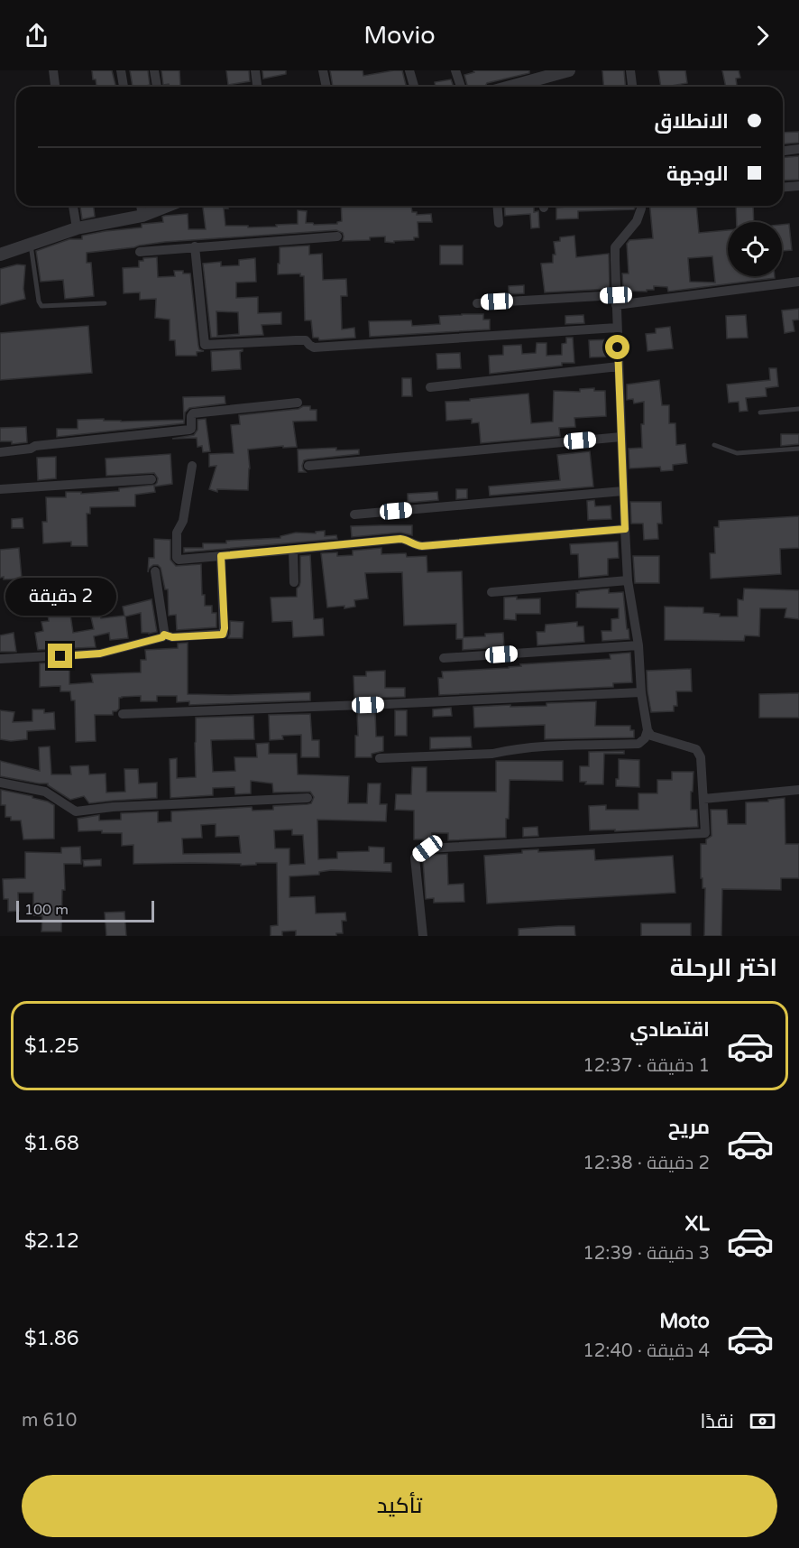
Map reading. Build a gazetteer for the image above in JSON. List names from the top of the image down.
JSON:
{
  "scale_bar": "100 m",
  "page": {
    "header": "Movio",
    "banner": ["الانطلاق", "الوجهة"],
    "bubble": "2 دقيقة",
    "scale": "100 m",
    "heading": "اختر الرحلة",
    "list": [
      {
        "name": "اقتصادي",
        "note": "1 دقيقة · 12:37",
        "value": "$1.25"
      },
      {
        "name": "مريح",
        "note": "2 دقيقة · 12:38",
        "value": "$1.68"
      },
      {
        "name": "XL",
        "note": "3 دقيقة · 12:39",
        "value": "$2.12"
      },
      {
        "name": "Moto",
        "note": "4 دقيقة · 12:40",
        "value": "$1.86"
      }
    ],
    "pay": ["نقدًا", "610 m"],
    "buttons": "تأكيد"
  }
}
